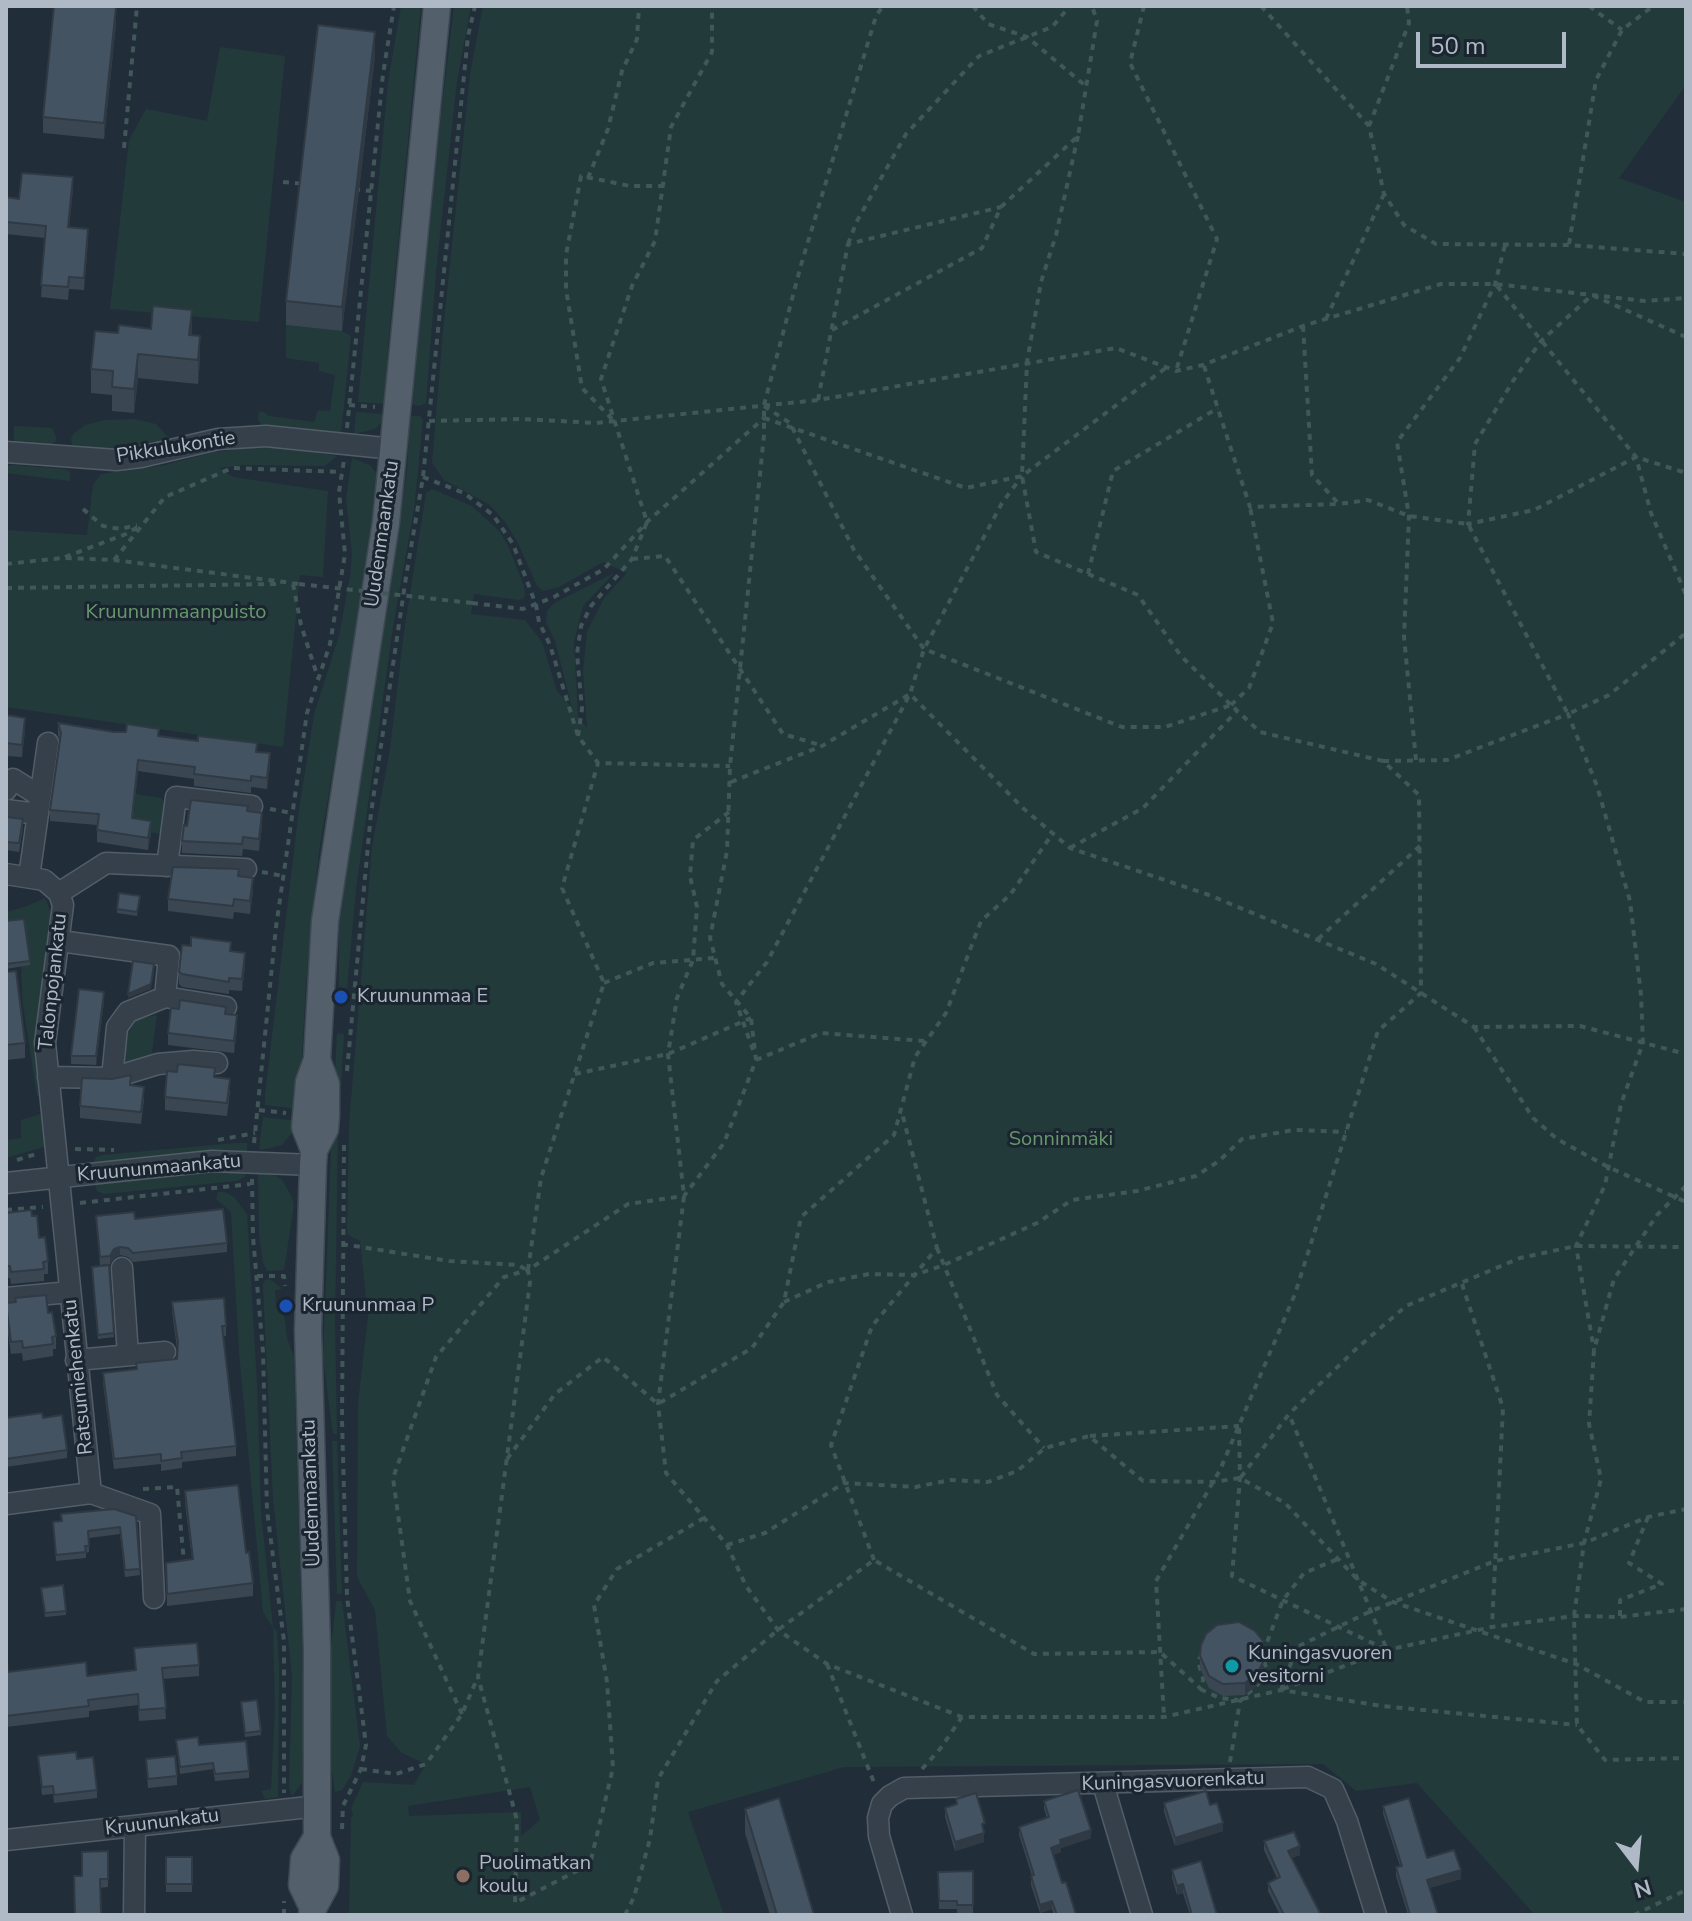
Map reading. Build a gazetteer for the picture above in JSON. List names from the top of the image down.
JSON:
{
  "streets": {
    "main road": ["Uudenmaankatu"],
    "street": [
      "Pikkulukontie",
      "Talonpojankatu",
      "Kruununmaankatu",
      "Ratsumiehenkatu",
      "Kuningasvuorenkatu",
      "Kruununkatu"
    ]
  },
  "crossings": [
    ["Pikkulukontie", "Uudenmaankatu"],
    ["Uudenmaankatu", "Kruununmaankatu"],
    ["Uudenmaankatu", "Kruununkatu"],
    ["Talonpojankatu", "Kruununmaankatu"],
    ["Talonpojankatu", "Ratsumiehenkatu"],
    ["Kruununmaankatu", "Ratsumiehenkatu"]
  ],
  "parks": ["Kruununmaanpuisto", "Sonninmäki"],
  "places": [
    "Kruununmaa E",
    "Kruununmaa P",
    "Kuningasvuoren vesitorni",
    "Puolimatkan koulu"
  ],
  "scale_bar": "50 m",
  "north": "bottom"
}
